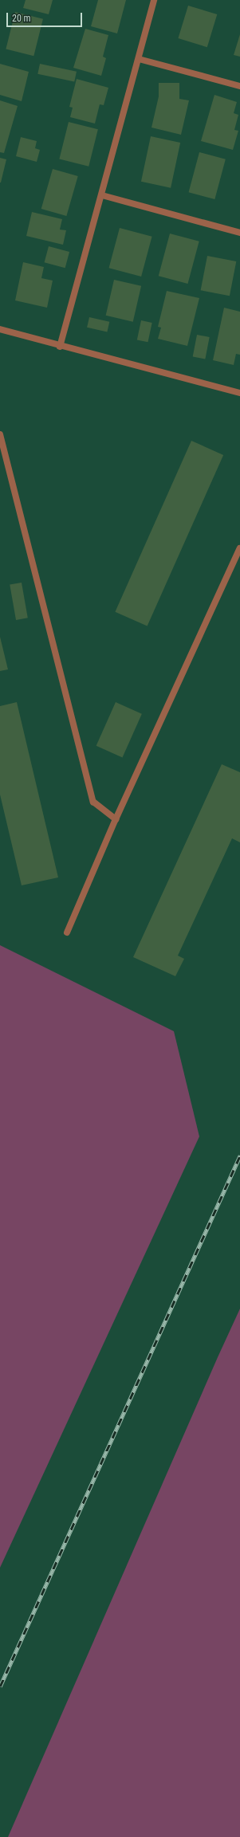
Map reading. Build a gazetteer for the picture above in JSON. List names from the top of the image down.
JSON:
{
  "scale_bar": "20 m"
}
